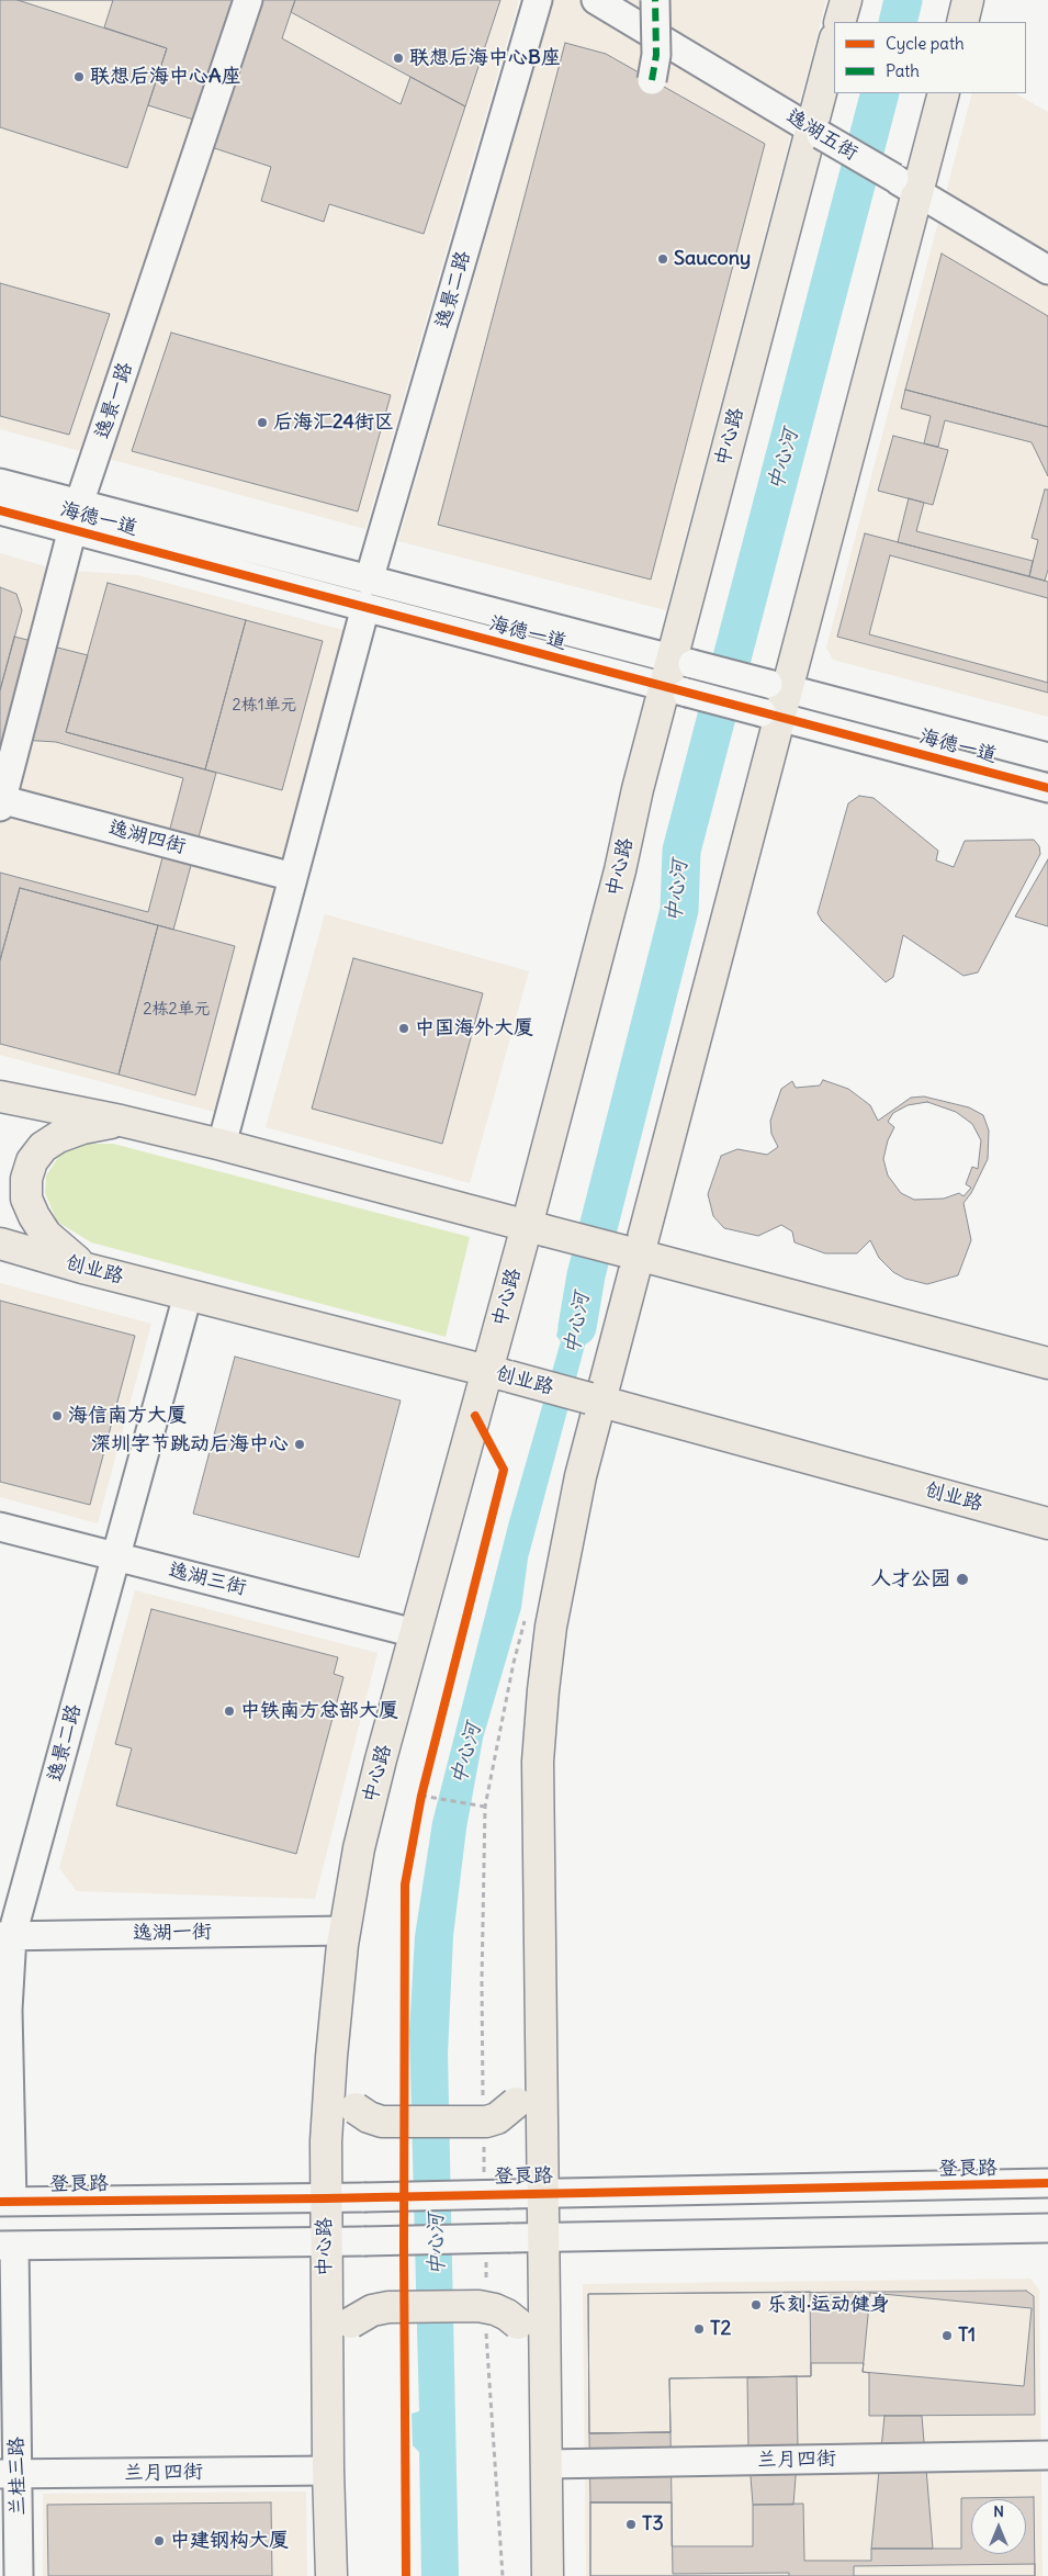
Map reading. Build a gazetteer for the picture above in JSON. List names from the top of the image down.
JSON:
{
  "streets": {
    "main road": ["中心路", "创业路"],
    "street": [
      "逸湖五街",
      "逸景二路",
      "逸景一路",
      "海德一道",
      "逸湖四街",
      "逸湖三街",
      "逸湖一街",
      "登良路",
      "兰月四街",
      "兰桂三路"
    ]
  },
  "crossings": [
    ["逸湖五街", "中心路"],
    ["逸景二路", "海德一道"],
    ["逸景二路", "创业路"],
    ["逸景二路", "逸湖三街"],
    ["逸景二路", "逸湖一街"],
    ["逸景二路", "登良路"],
    ["逸景一路", "海德一道"],
    ["逸景一路", "逸湖四街"],
    ["中心路", "海德一道"],
    ["中心路", "创业路"],
    ["中心路", "逸湖三街"],
    ["中心路", "逸湖一街"],
    ["中心路", "登良路"],
    ["中心路", "兰月四街"],
    ["兰月四街", "兰桂三路"]
  ],
  "water": ["中心河"],
  "places": [
    "联想后海中心B座",
    "联想后海中心A座",
    "Saucony",
    "后海汇24街区",
    "中国海外大厦",
    "海信南方大厦",
    "深圳字节跳动后海中心",
    "人才公园",
    "中铁南方总部大厦",
    "乐刻·运动健身",
    "T2",
    "T1",
    "T3",
    "中建钢构大厦"
  ],
  "house_numbers": ["2栋1单元", "2栋2单元"],
  "legend": ["Cycle path", "Path"],
  "north": "top"
}
